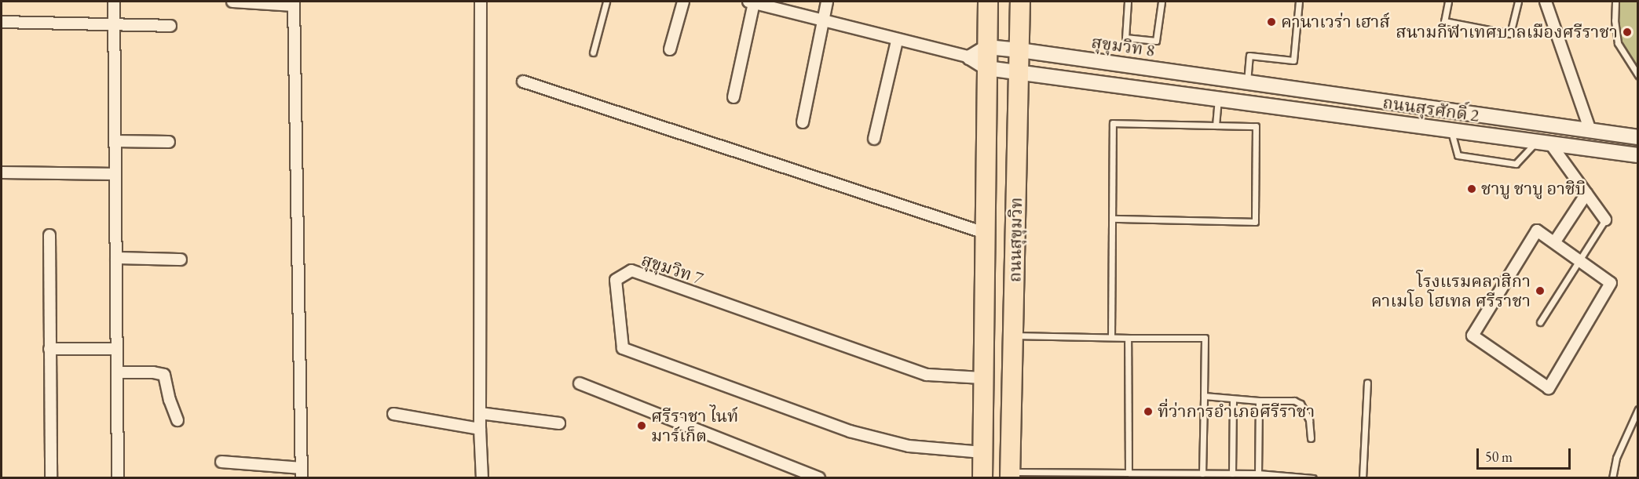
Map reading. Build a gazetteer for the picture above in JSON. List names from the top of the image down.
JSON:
{
  "streets": {
    "highway": ["ถนนสุขุมวิท"],
    "main road": ["สุขุมวิท 8", "ถนนสุรศักดิ์ 2"],
    "street": ["สุขุมวิท 7"]
  },
  "crossings": [
    ["สุขุมวิท 8", "ถนนสุรศักดิ์ 2"],
    ["สุขุมวิท 8", "ถนนสุขุมวิท"],
    ["ถนนสุขุมวิท", "สุขุมวิท 7"]
  ],
  "places": [
    "คานาเวร่า เฮาส์",
    "สนามกีฬาเทศบาลเมืองศรีราชา",
    "ชาบู ชาบู อาชิบิ",
    "โรงแรมคลาสิกา คาเมโอ โฮเทล ศรีราชา",
    "ที่ว่าการอำเภอศรีราชา",
    "ศรีราชา ไนท์ มาร์เก็ต"
  ],
  "scale_bar": "50 m"
}
